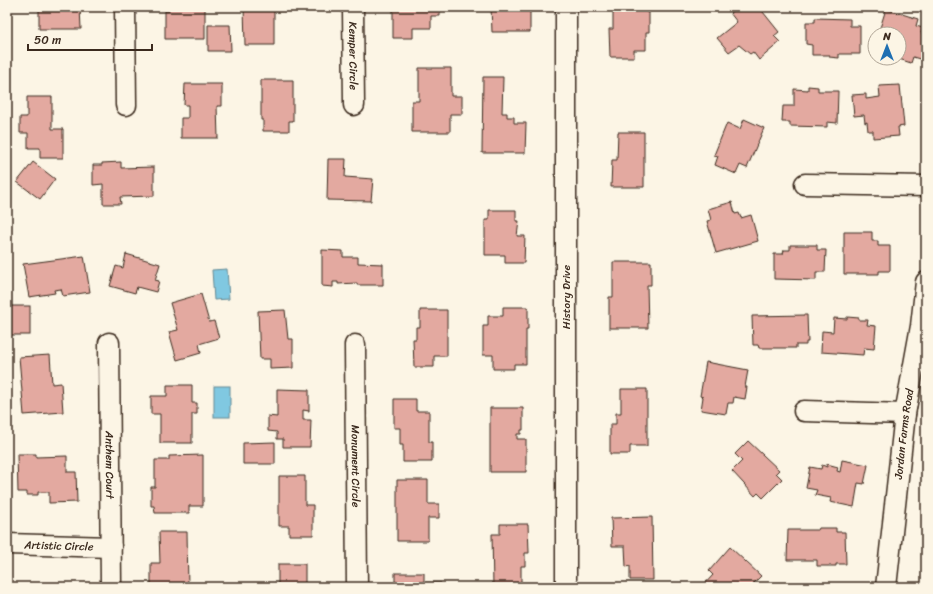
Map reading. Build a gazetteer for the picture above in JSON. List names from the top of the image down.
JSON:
{
  "streets": {
    "street": [
      "Kemper Circle",
      "History Drive",
      "Jordan Farms Road",
      "Anthem Court",
      "Monument Circle",
      "Artistic Circle"
    ]
  },
  "crossings": [
    ["Anthem Court", "Artistic Circle"]
  ],
  "scale_bar": "50 m",
  "north": "top"
}
